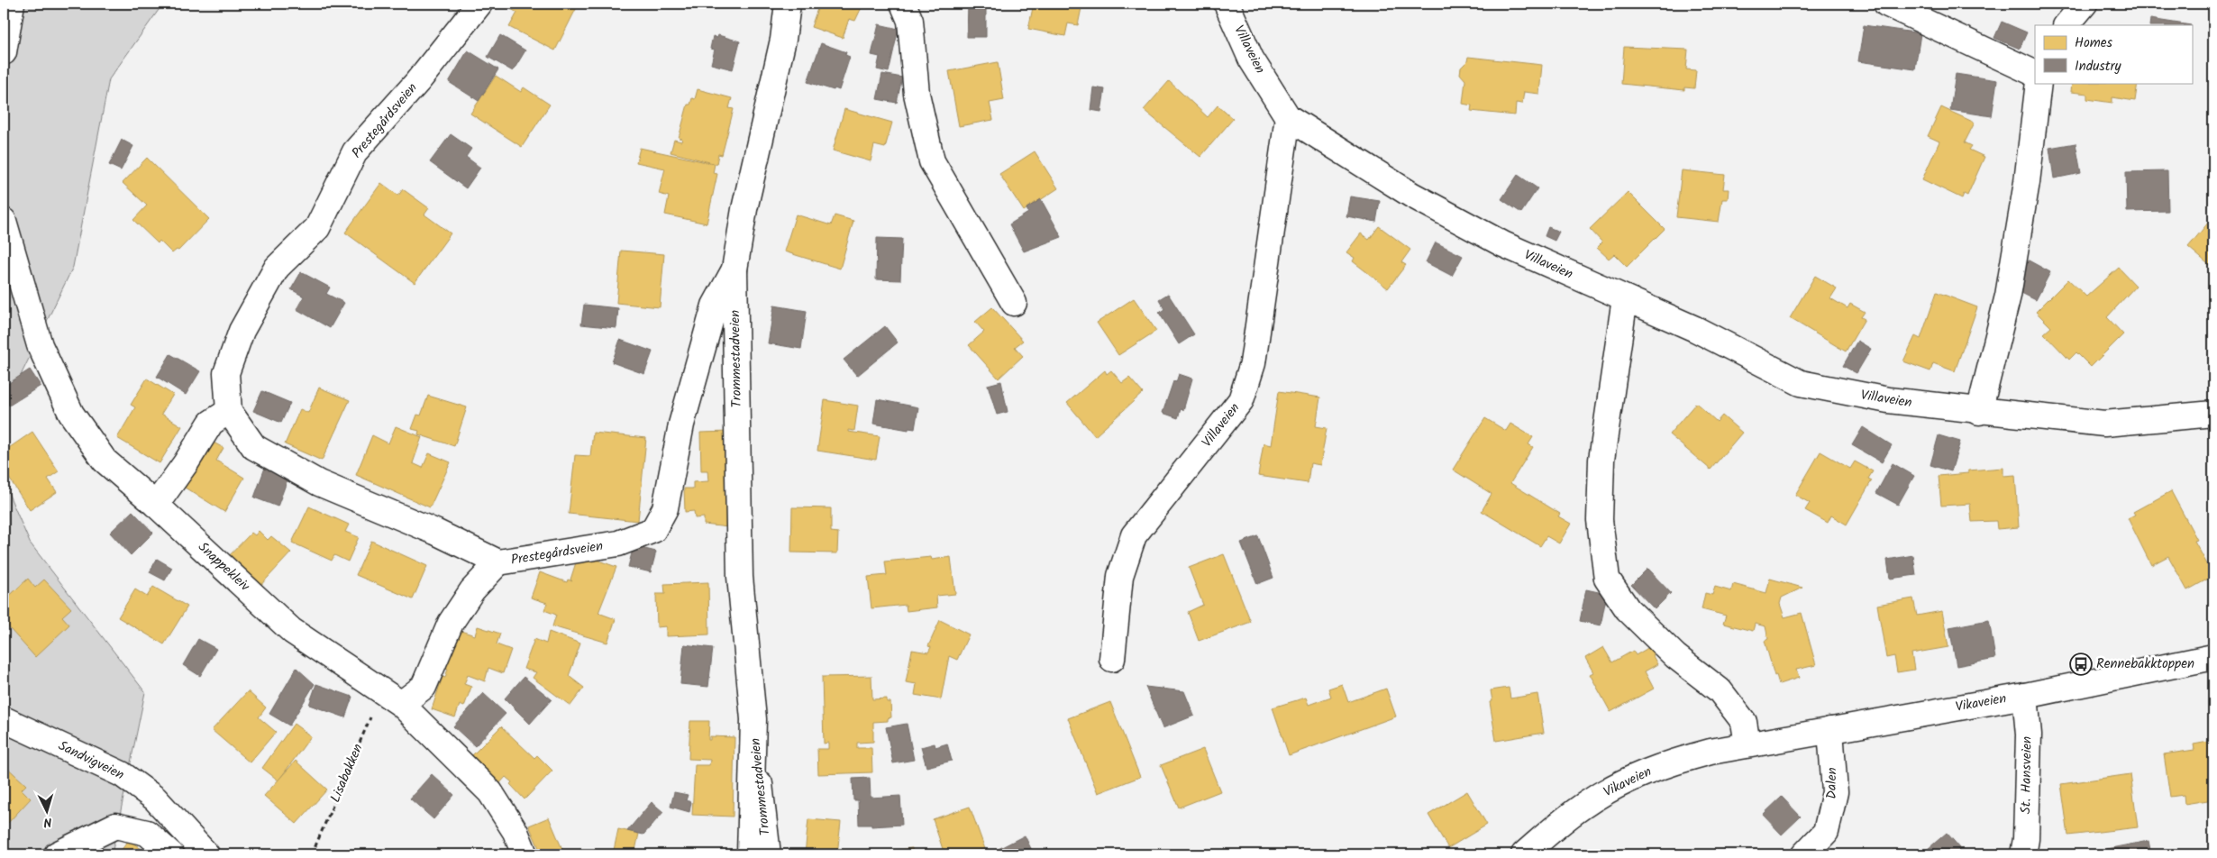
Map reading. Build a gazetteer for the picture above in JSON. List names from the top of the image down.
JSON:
{
  "streets": {
    "street": [
      "Villaveien",
      "Prestegårdsveien",
      "Trommestadveien",
      "Snappekleiv",
      "Vikaveien",
      "Sandvigveien",
      "St. Hansveien",
      "Dalen"
    ],
    "path": ["Lisabakken"]
  },
  "crossings": [
    ["Prestegårdsveien", "Trommestadveien"],
    ["Snappekleiv", "Lisabakken"],
    ["Vikaveien", "St. Hansveien"],
    ["Vikaveien", "Dalen"]
  ],
  "places": {
    "bus stop": ["Rennebakktoppen"]
  },
  "legend": ["Homes", "Industry"],
  "north": "bottom"
}
